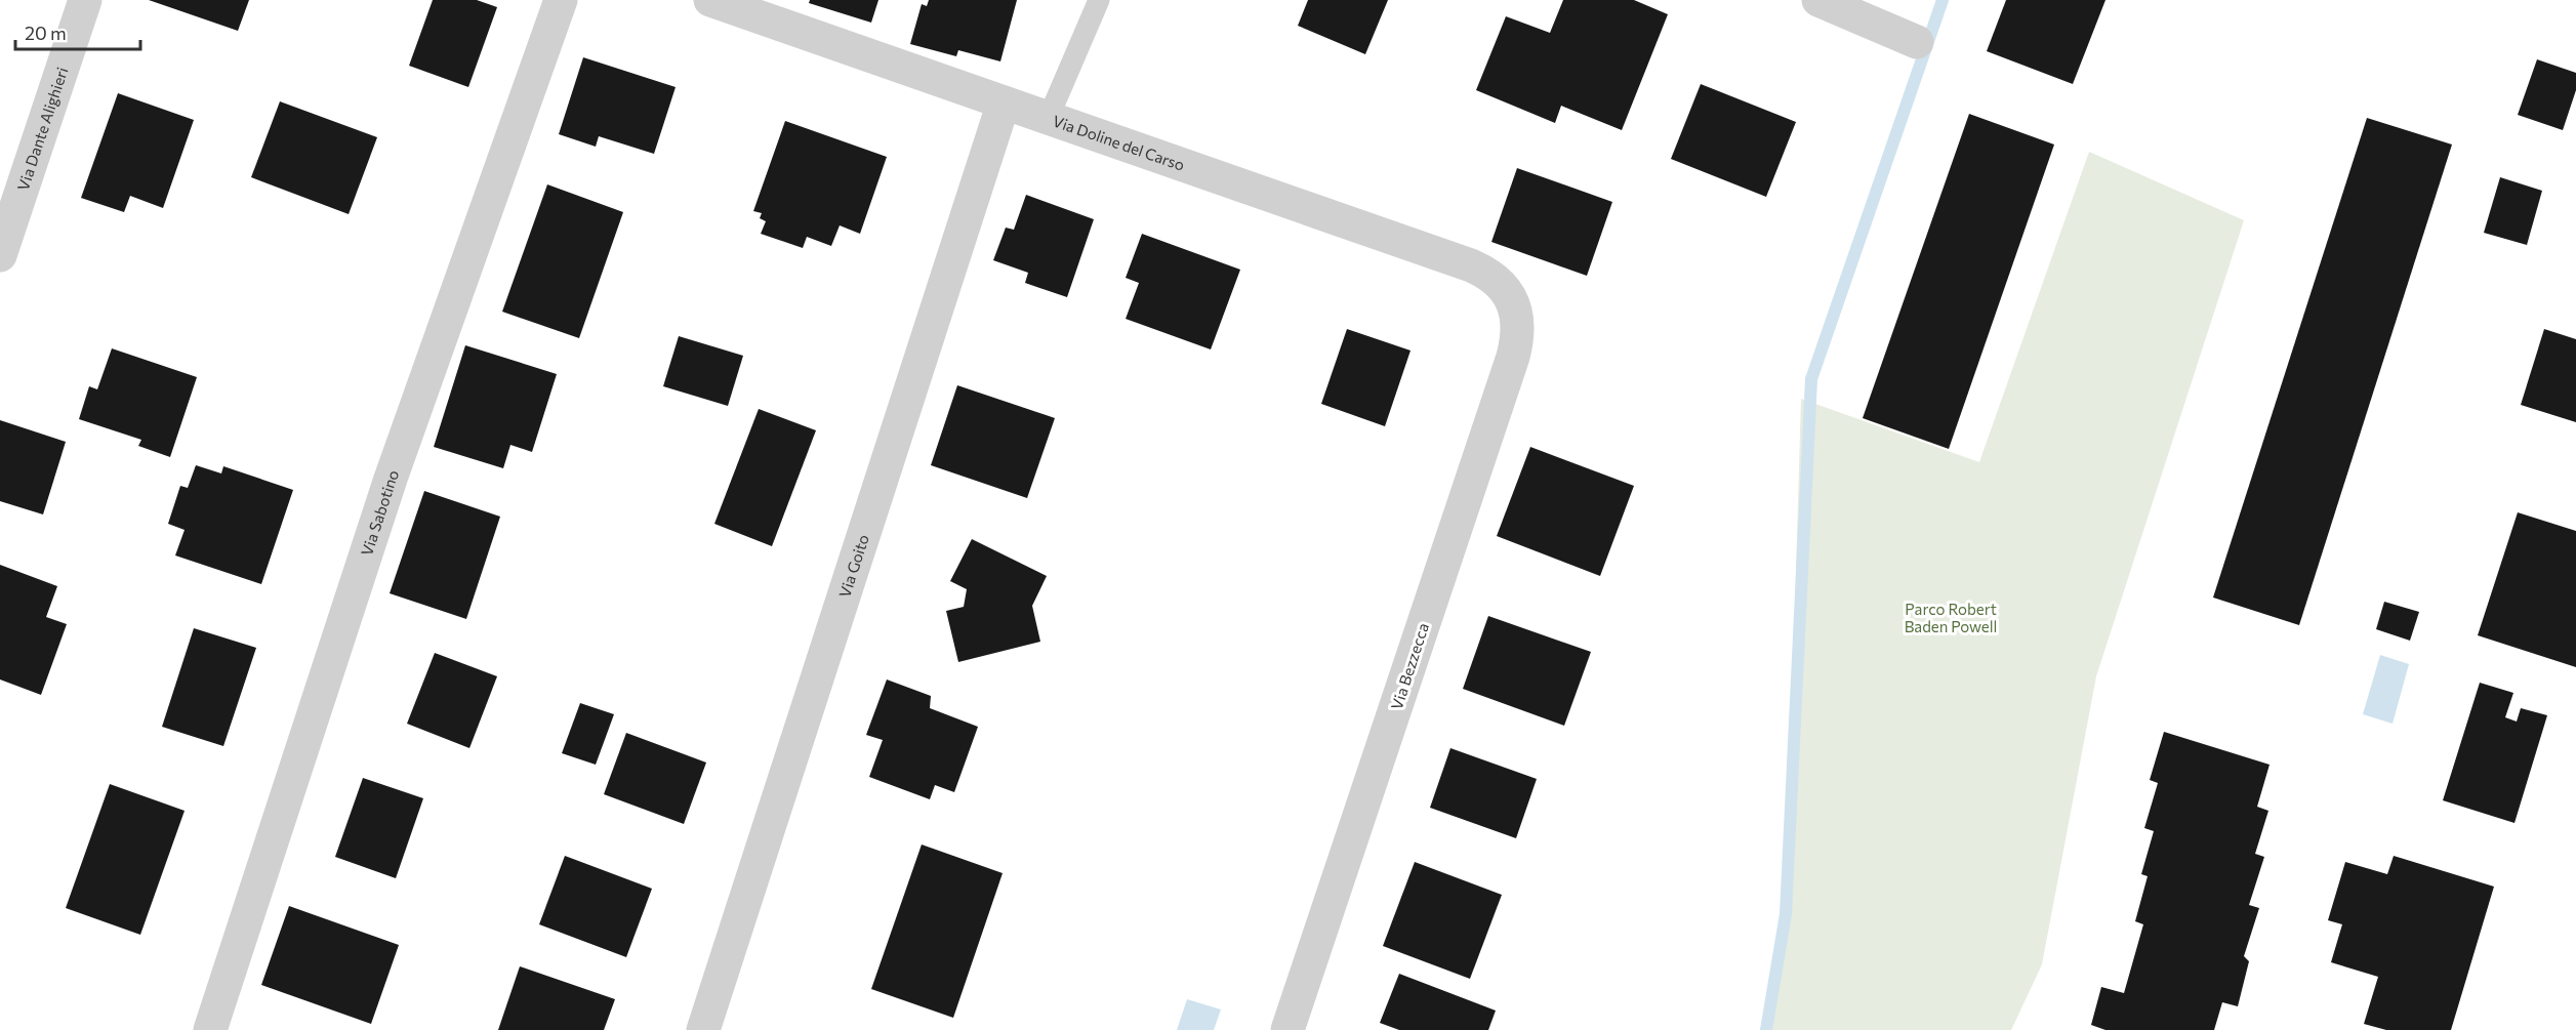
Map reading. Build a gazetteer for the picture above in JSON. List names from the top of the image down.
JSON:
{
  "streets": {
    "street": [
      "Via Dante Alighieri",
      "Via Doline del Carso",
      "Via Sabotino",
      "Via Goito",
      "Via Bezzecca"
    ]
  },
  "crossings": [
    ["Via Doline del Carso", "Via Goito"],
    ["Via Doline del Carso", "Via Bezzecca"]
  ],
  "parks": ["Parco Robert Baden Powell"],
  "scale_bar": "20 m"
}
